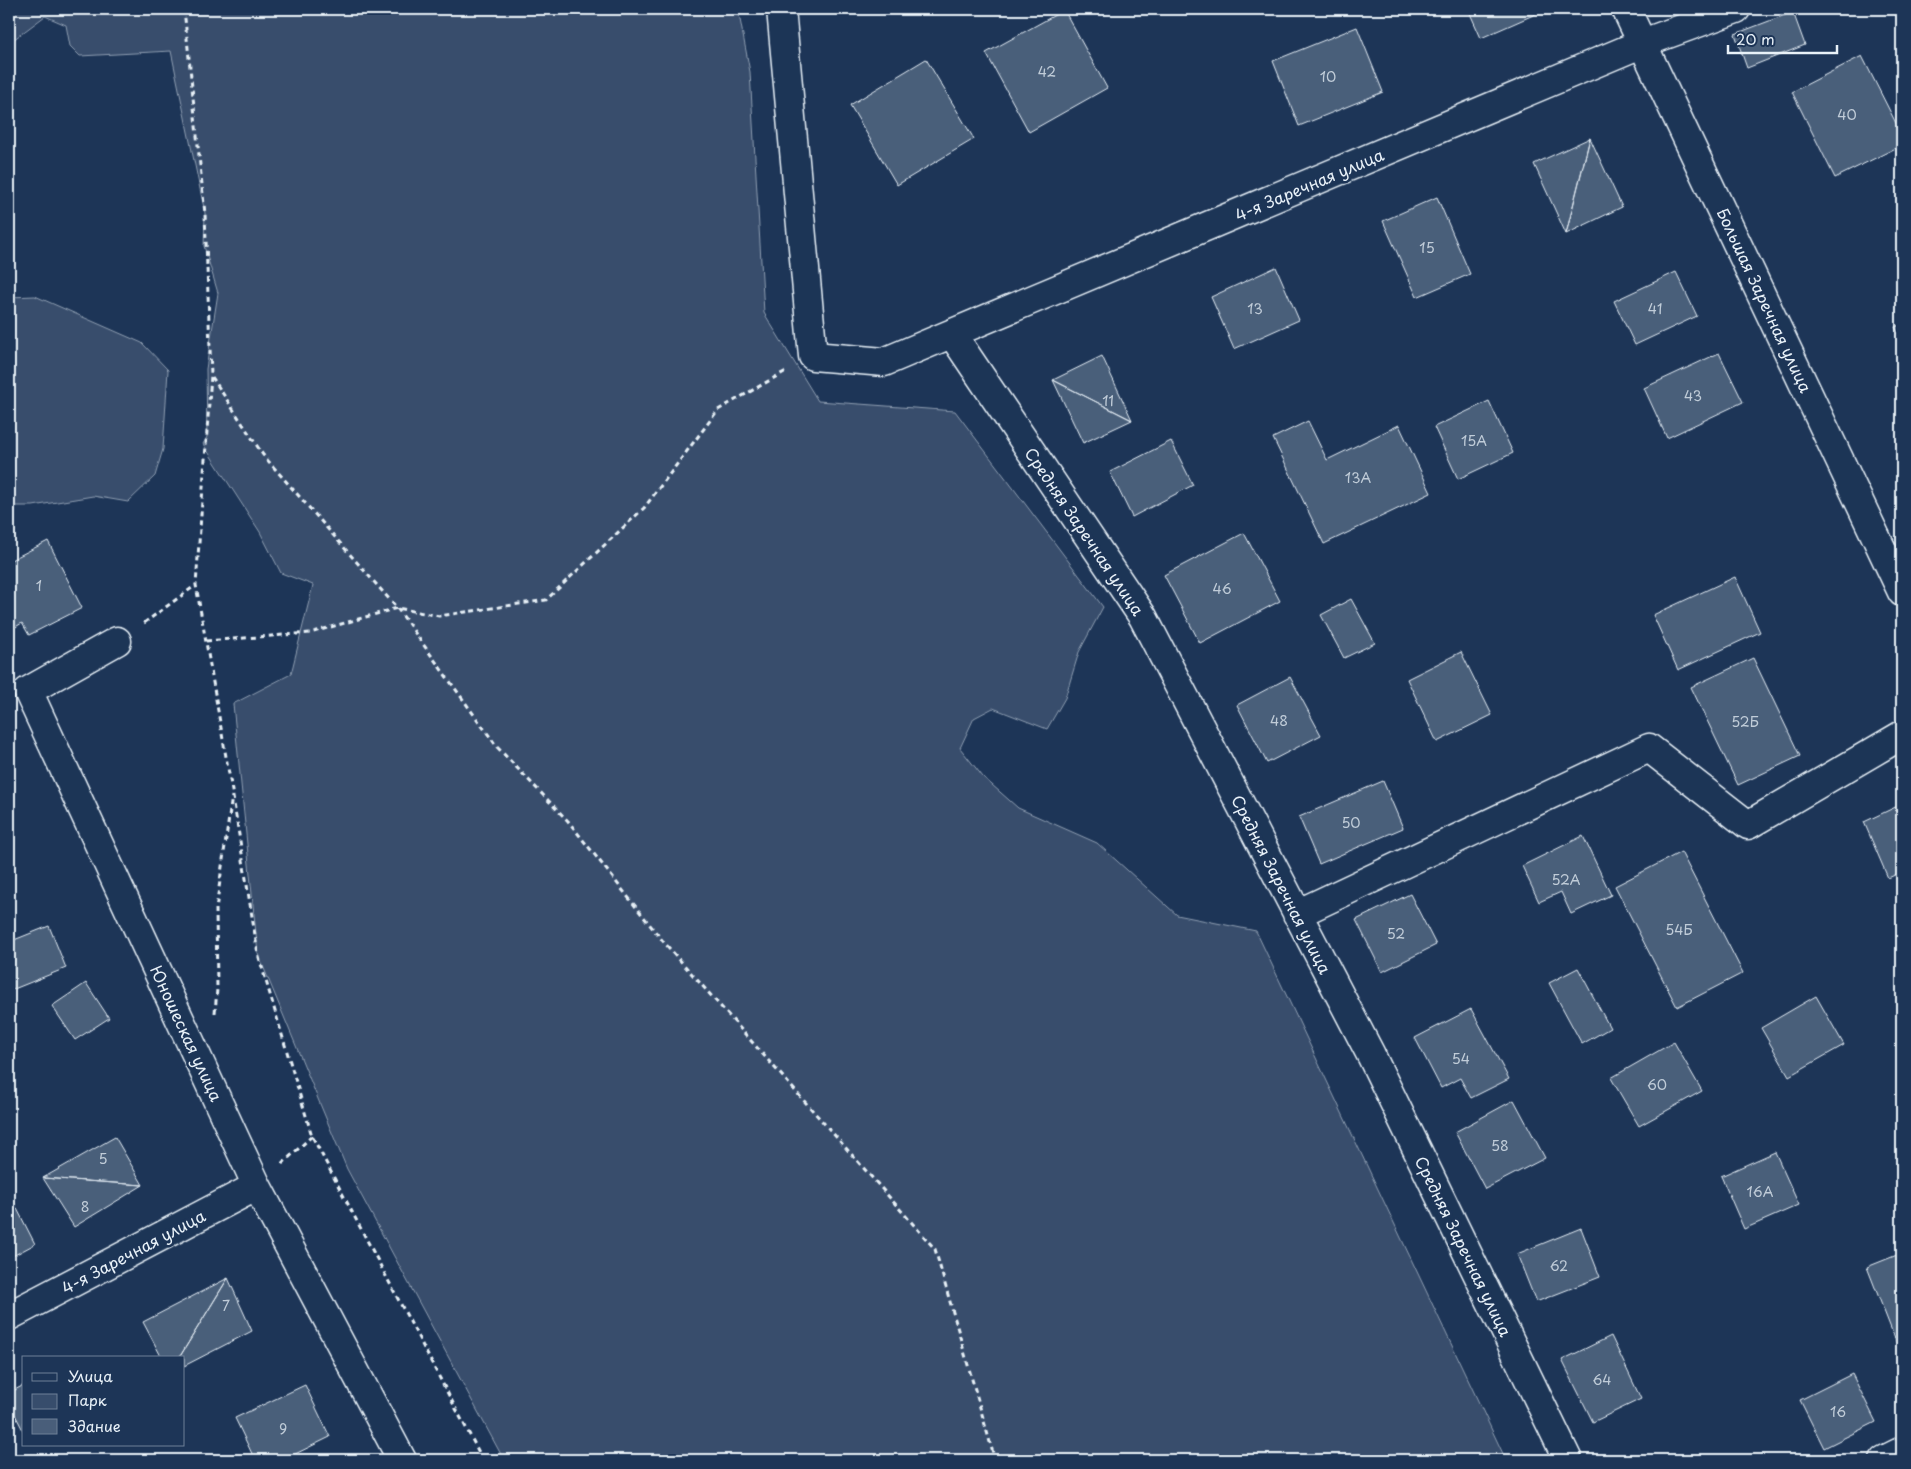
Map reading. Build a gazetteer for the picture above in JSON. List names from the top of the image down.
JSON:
{
  "streets": {
    "street": [
      "4-я Заречная улица",
      "Большая Заречная улица",
      "Средняя Заречная улица",
      "Юношеская улица"
    ]
  },
  "crossings": [
    ["4-я Заречная улица", "Большая Заречная улица"],
    ["4-я Заречная улица", "Средняя Заречная улица"],
    ["4-я Заречная улица", "Юношеская улица"]
  ],
  "house_numbers": [
    "42",
    "10",
    "40",
    "15",
    "13",
    "41",
    "43",
    "11",
    "15А",
    "13А",
    "1",
    "46",
    "48",
    "52Б",
    "50",
    "52А",
    "54Б",
    "52",
    "54",
    "60",
    "58",
    "5",
    "16А",
    "8",
    "62",
    "7",
    "64",
    "16",
    "9"
  ],
  "legend": ["Улица", "Парк", "Здание"],
  "scale_bar": "20 m"
}
